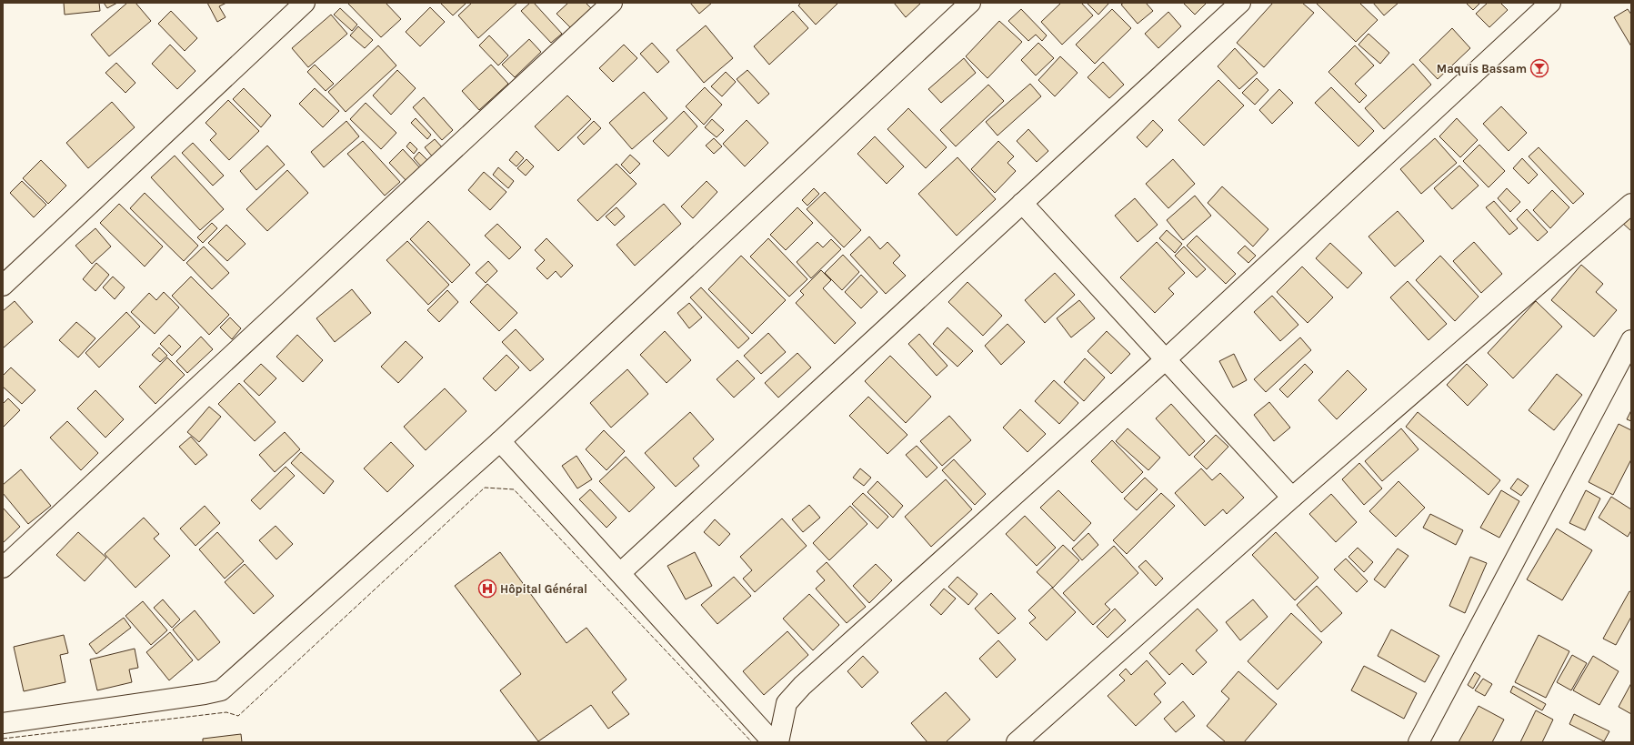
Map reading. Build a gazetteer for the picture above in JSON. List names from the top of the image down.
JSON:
{
  "places": {
    "bar": ["Maquis Bassam"],
    "hospital": ["Hôpital Général"]
  }
}
